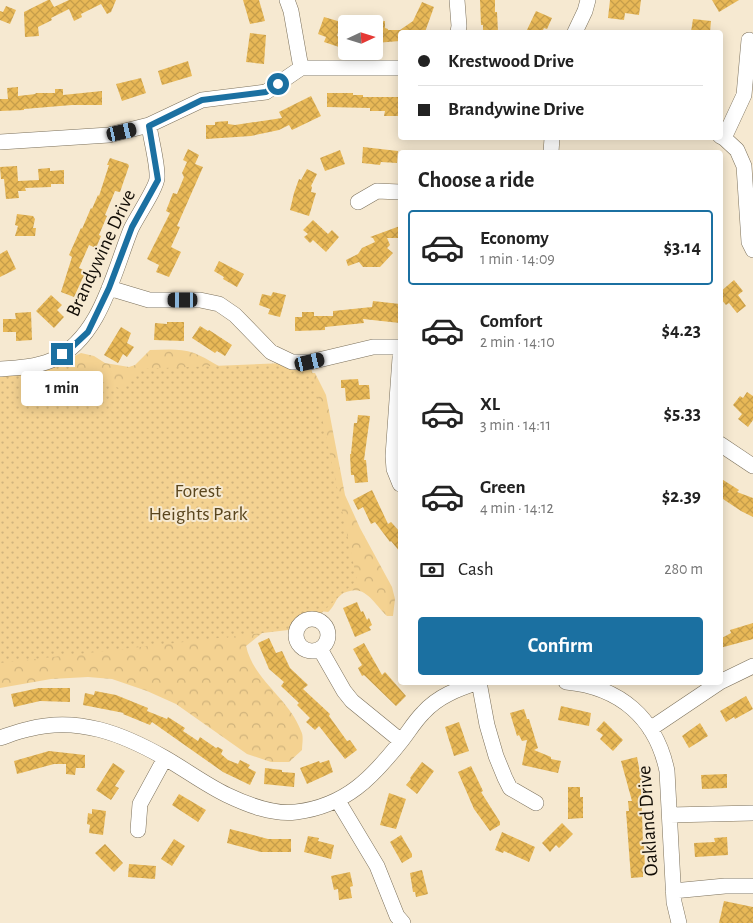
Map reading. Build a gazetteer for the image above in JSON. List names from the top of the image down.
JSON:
{
  "streets": {
    "street": ["Brandywine Drive", "Oakland Drive"]
  },
  "parks": ["Forest Heights Park"],
  "north": "right",
  "page": {
    "banner": ["Krestwood Drive", "Brandywine Drive"],
    "heading": "Choose a ride",
    "list": [
      {
        "name": "Economy",
        "note": "1 min · 14:09",
        "value": "$3.14"
      },
      {
        "name": "Comfort",
        "note": "2 min · 14:10",
        "value": "$4.23"
      },
      {
        "name": "XL",
        "note": "3 min · 14:11",
        "value": "$5.33"
      },
      {
        "name": "Green",
        "note": "4 min · 14:12",
        "value": "$2.39"
      }
    ],
    "bubble": "1 min",
    "pay": ["Cash", "280 m"],
    "buttons": "Confirm"
  }
}
